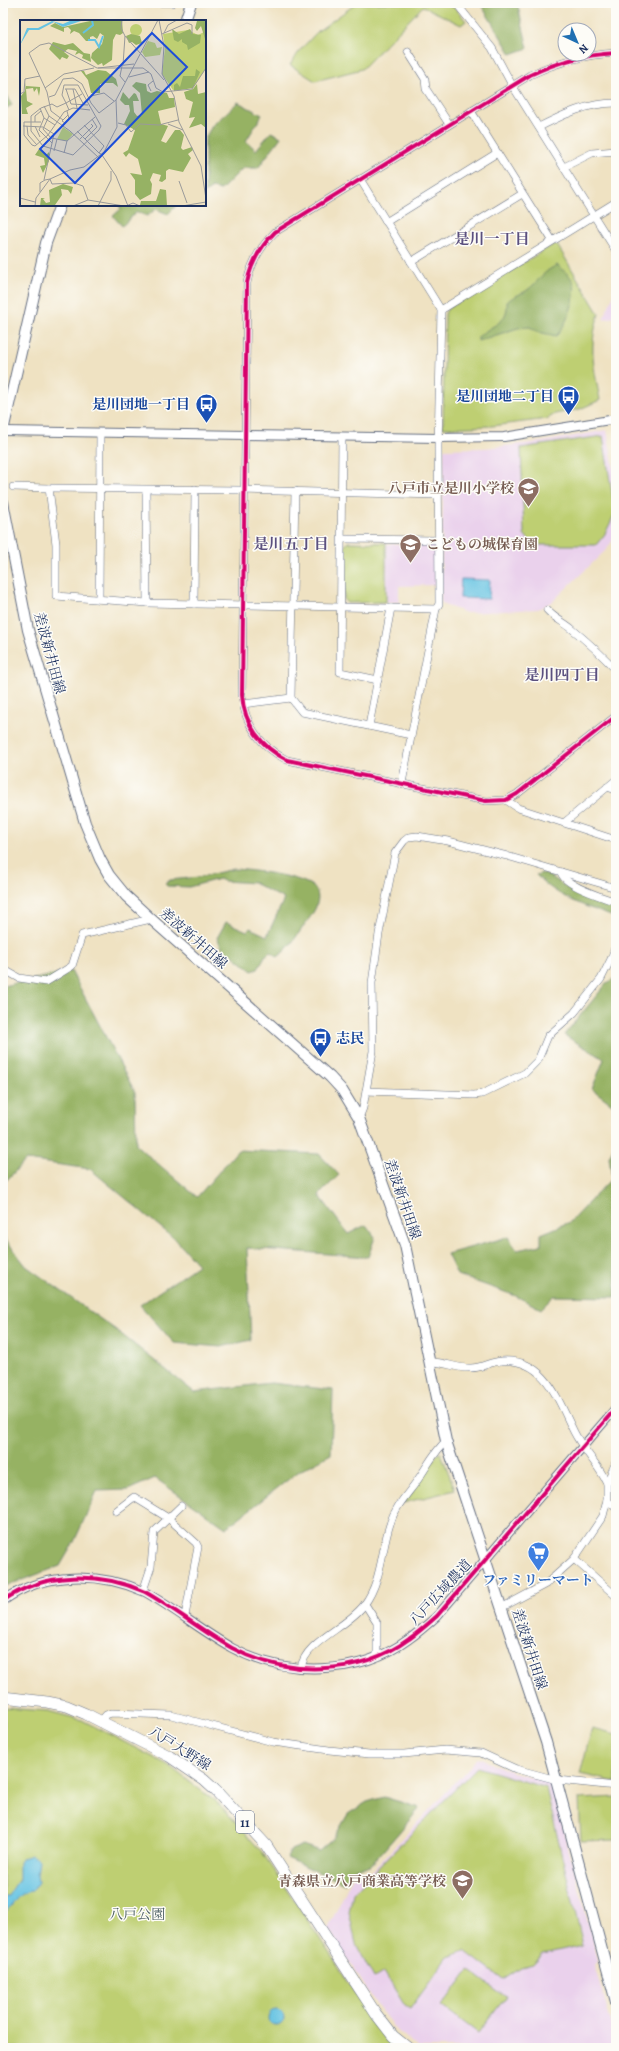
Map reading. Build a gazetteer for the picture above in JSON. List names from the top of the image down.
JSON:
{
  "streets": {
    "main road": ["差波新井田線", "八戸大野線", "11"],
    "street": ["八戸広域農道"]
  },
  "crossings": [
    ["差波新井田線", "八戸広域農道"]
  ],
  "districts": ["是川一丁目", "是川五丁目", "是川四丁目"],
  "parks": ["八戸公園"],
  "places": {
    "bus stop": ["是川団地二丁目", "是川団地一丁目", "志民"],
    "school or university": ["八戸市立是川小学校", "こどもの城保育園", "青森県立八戸商業高等学校"],
    "supermarket": ["ファミリーマート"]
  },
  "north": "bottom right"
}
